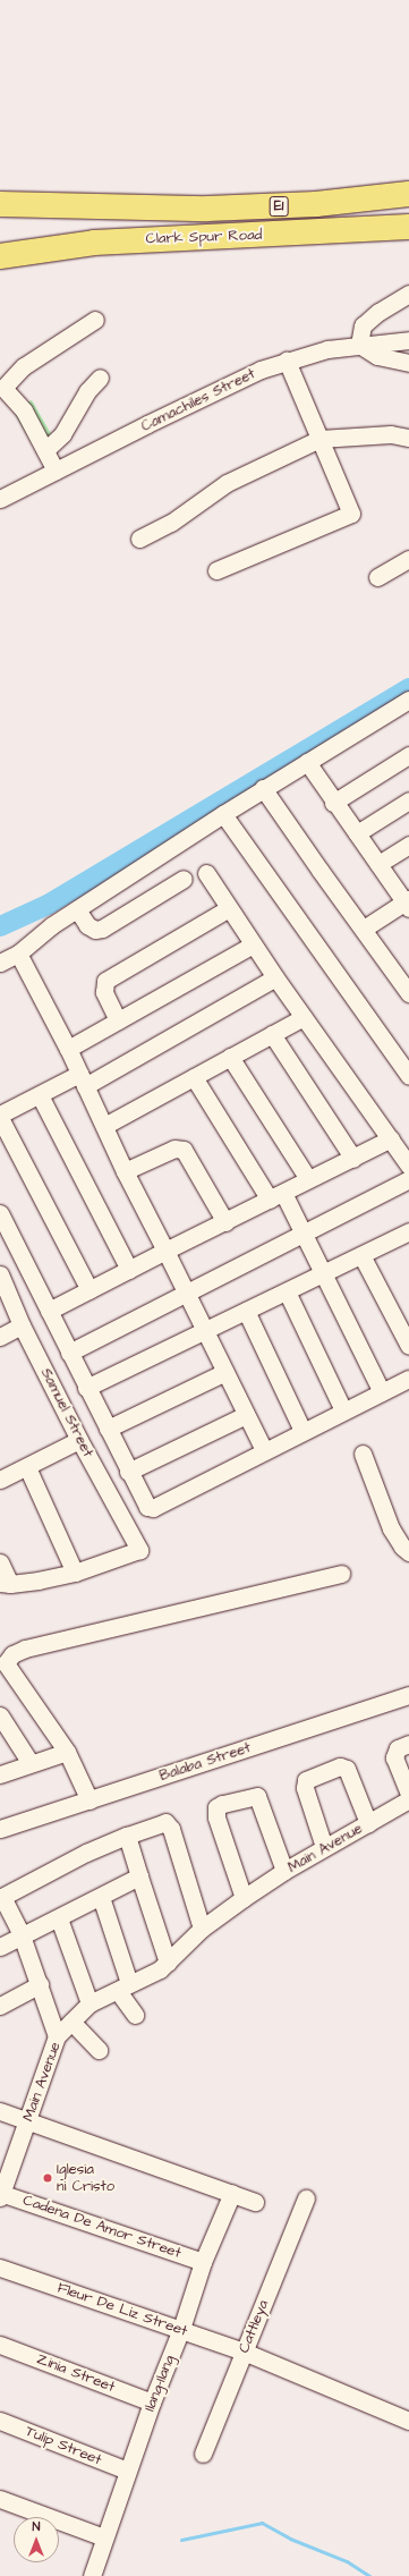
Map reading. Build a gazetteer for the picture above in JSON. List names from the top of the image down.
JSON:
{
  "streets": {
    "highway": ["E1", "Clark Spur Road"],
    "street": [
      "Camachiles Street",
      "Samuel Street",
      "Balaba Street",
      "Main Avenue",
      "Cadena De Amor Street",
      "Fleur De Liz Street",
      "Cattleya",
      "Zinia Street",
      "Ilang-Ilang",
      "Tulip Street"
    ]
  },
  "crossings": [
    ["Main Avenue", "Cadena De Amor Street"],
    ["Cadena De Amor Street", "Ilang-Ilang"],
    ["Fleur De Liz Street", "Cattleya"],
    ["Fleur De Liz Street", "Ilang-Ilang"],
    ["Zinia Street", "Ilang-Ilang"],
    ["Ilang-Ilang", "Tulip Street"]
  ],
  "places": ["Iglesia ni Cristo"],
  "north": "top"
}
